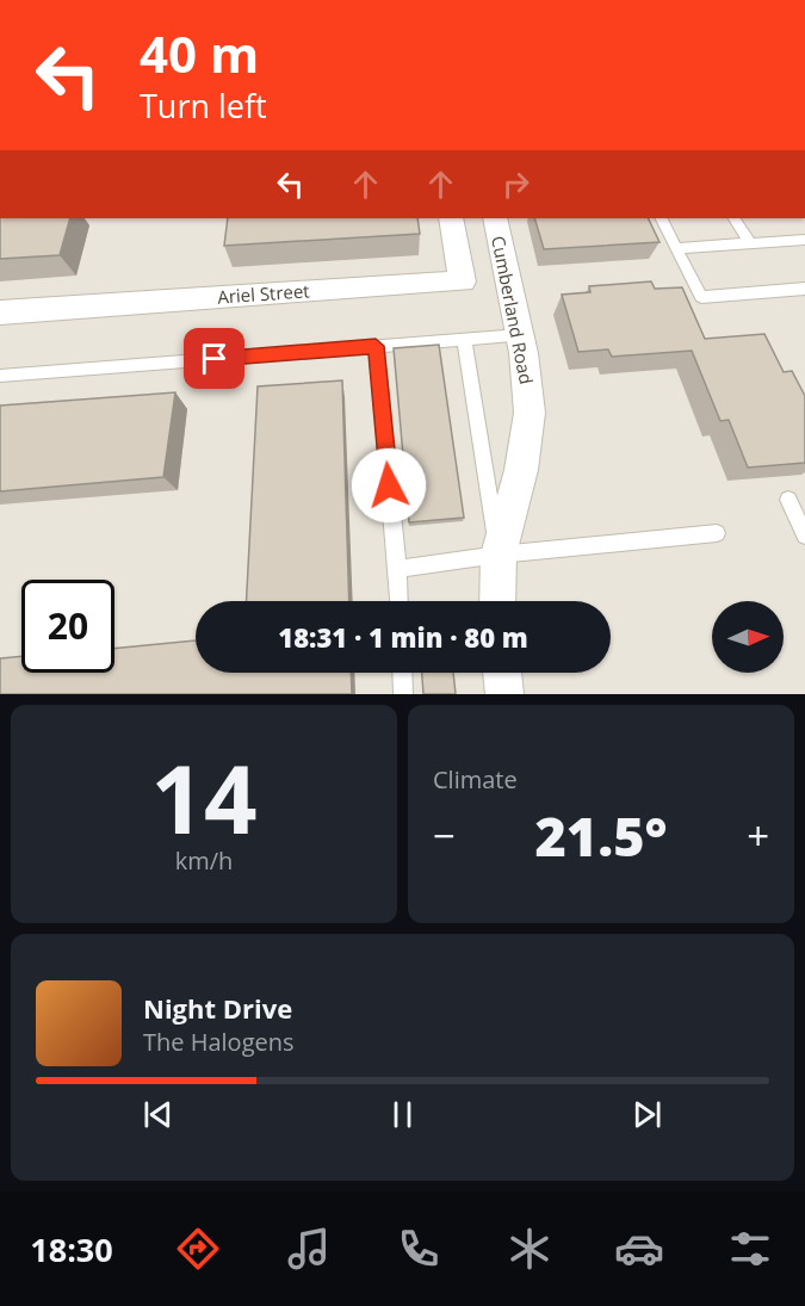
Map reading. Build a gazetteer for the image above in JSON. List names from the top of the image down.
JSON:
{
  "streets": {
    "street": ["Ariel Street", "Cumberland Road"]
  },
  "north": "right",
  "page": {
    "turn": ["40 m", "Turn left"],
    "limit": "20",
    "trip": "18:31 · 1 min · 80 m",
    "tile": [
      ["14", "km/h"],
      "Climate"
    ],
    "heat": ["−", "21.5°", "+"],
    "song": ["Night Drive", "The Halogens"],
    "tabs": "18:30"
  }
}
